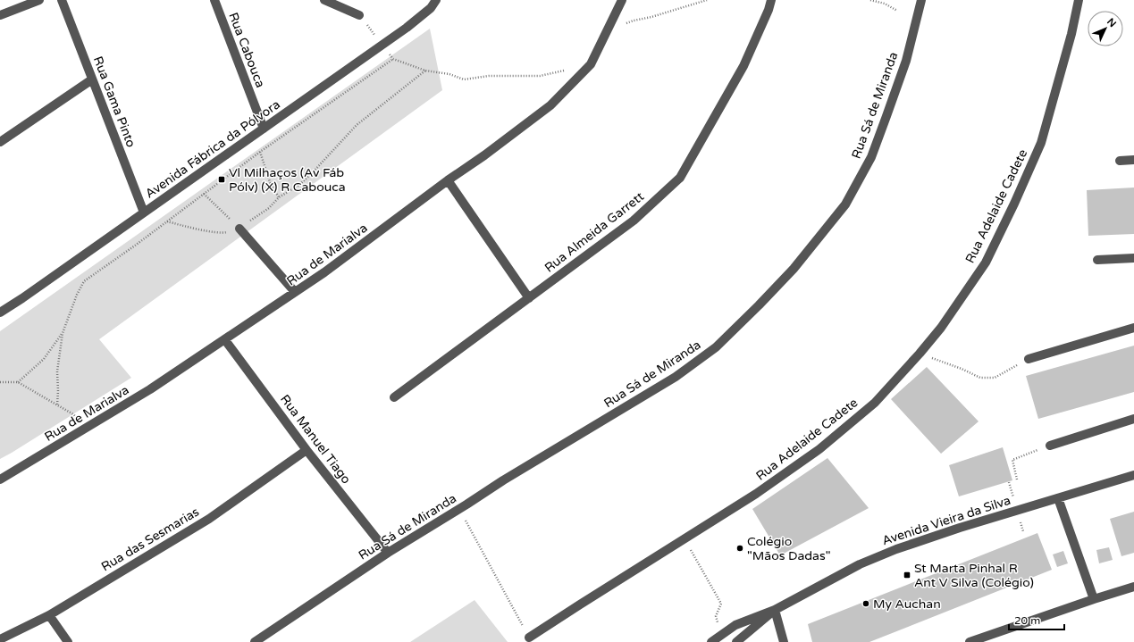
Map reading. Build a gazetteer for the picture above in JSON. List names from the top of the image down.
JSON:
{
  "streets": {
    "street": [
      "Rua Cabouca",
      "Rua Gama Pinto",
      "Rua Sá de Miranda",
      "Avenida Fábrica da Pólvora",
      "Rua Adelaide Cadete",
      "Rua Almeida Garrett",
      "Rua de Marialva",
      "Rua Manuel Tiago",
      "Avenida Vieira da Silva",
      "Rua das Sesmarias"
    ]
  },
  "crossings": [
    ["Rua Cabouca", "Avenida Fábrica da Pólvora"],
    ["Rua Gama Pinto", "Avenida Fábrica da Pólvora"],
    ["Rua Sá de Miranda", "Rua Manuel Tiago"],
    ["Rua de Marialva", "Rua Manuel Tiago"],
    ["Rua Manuel Tiago", "Rua das Sesmarias"]
  ],
  "places": {
    "transit": ["Vl Milhaços (Av Fáb Pólv) (X) R Cabouca", "St Marta Pinhal R Ant V Silva (Colégio)"],
    "other": ["Colégio \"Mãos Dadas\"", "My Auchan"]
  },
  "scale_bar": "20 m",
  "north": "top right"
}
